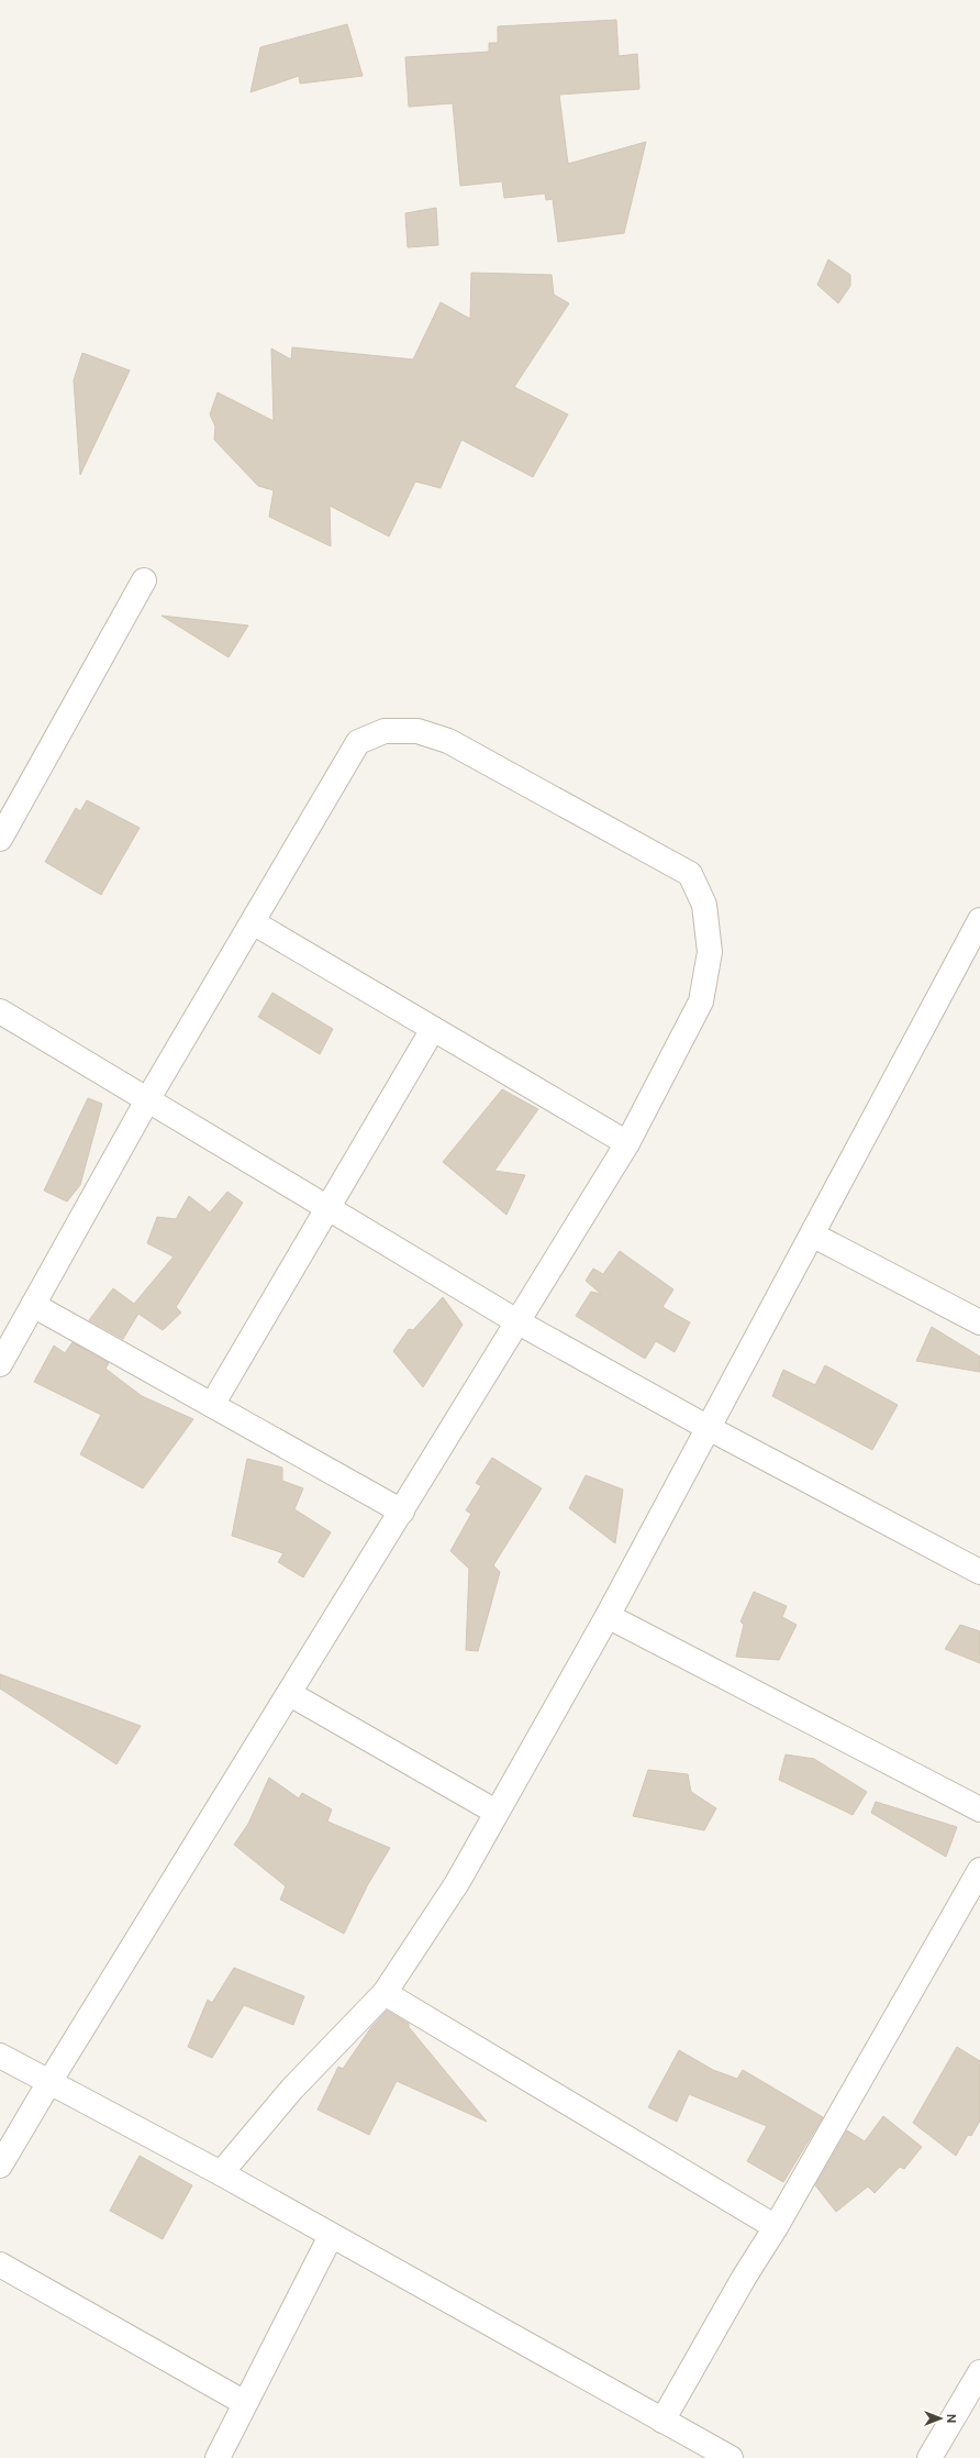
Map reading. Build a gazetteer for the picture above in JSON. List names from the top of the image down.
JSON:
{
  "north": "right"
}
